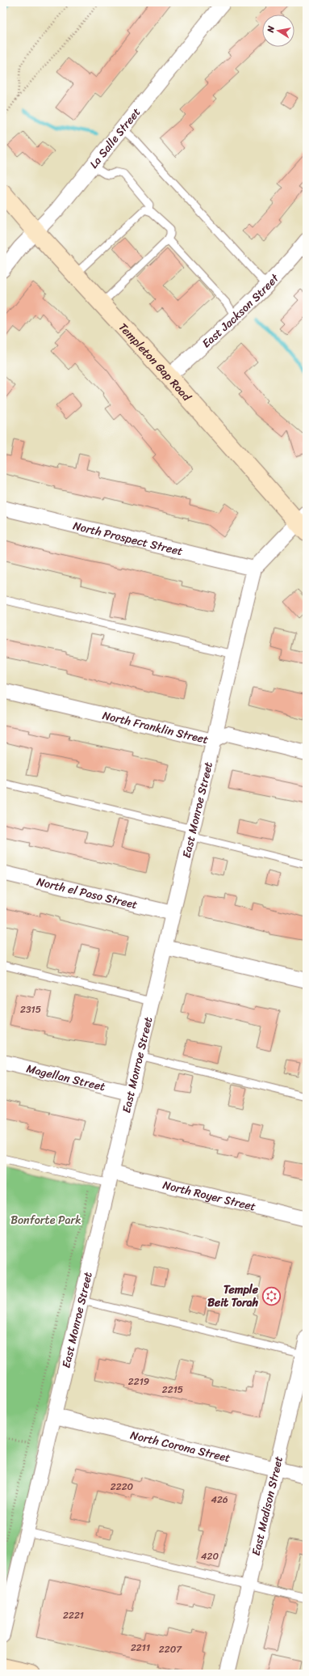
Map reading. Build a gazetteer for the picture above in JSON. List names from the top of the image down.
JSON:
{
  "streets": {
    "street": [
      "La Salle Street",
      "East Jackson Street",
      "Templeton Gap Road",
      "North Prospect Street",
      "North Franklin Street",
      "East Monroe Street",
      "North el Paso Street",
      "Magellan Street",
      "North Royer Street",
      "North Corona Street",
      "East Madison Street"
    ]
  },
  "crossings": [
    ["La Salle Street", "Templeton Gap Road"],
    ["East Jackson Street", "Templeton Gap Road"],
    ["Templeton Gap Road", "East Monroe Street"],
    ["North Prospect Street", "East Monroe Street"],
    ["North Franklin Street", "East Monroe Street"],
    ["East Monroe Street", "North el Paso Street"],
    ["East Monroe Street", "Magellan Street"],
    ["East Monroe Street", "North Royer Street"],
    ["East Monroe Street", "North Corona Street"],
    ["North Corona Street", "East Madison Street"]
  ],
  "parks": ["Bonforte Park"],
  "places": {
    "synagogue": ["Temple Beit Torah"]
  },
  "house_numbers": [
    "2315",
    "2219",
    "2215",
    "2220",
    "426",
    "420",
    "2221",
    "2211",
    "2207"
  ],
  "north": "left"
}
